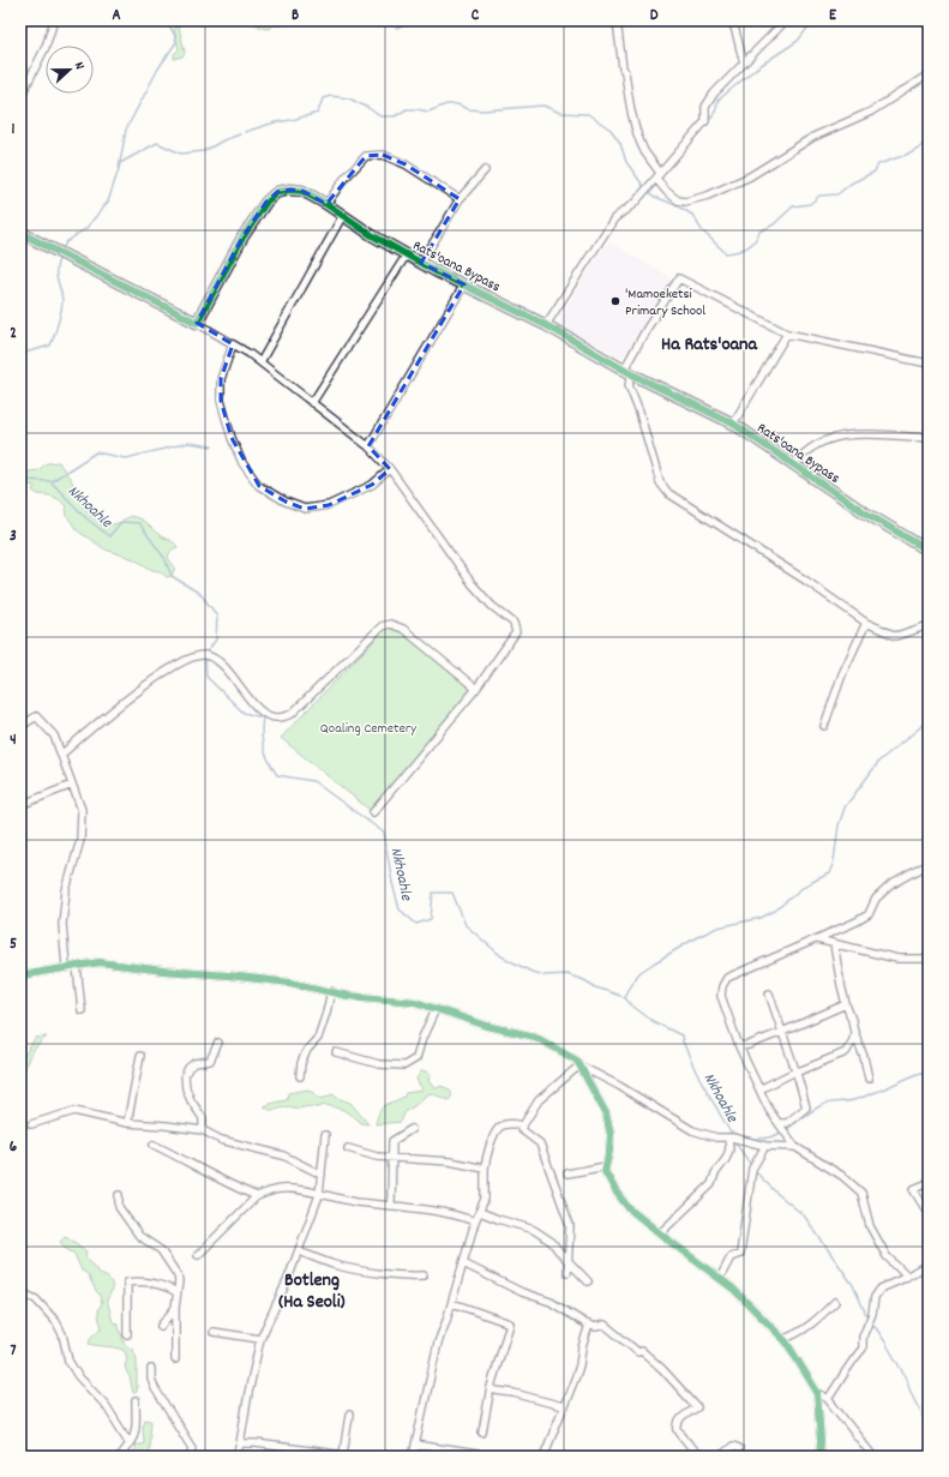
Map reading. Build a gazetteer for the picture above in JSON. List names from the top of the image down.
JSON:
{
  "streets": {
    "street": ["Rats'oana Bypass"]
  },
  "districts": ["Ha Rats'oana", "Botleng (Ha Seoli)"],
  "water": ["Nkhoahle"],
  "parks": ["Qoaling Cemetery"],
  "places": ["'Mamoeketsi Primary School"],
  "north": "right",
  "grid": {
    "columns": [
      "A",
      "B",
      "C",
      "D",
      "E"
    ],
    "rows": [
      "1",
      "2",
      "3",
      "4",
      "5",
      "6",
      "7"
    ]
  }
}
